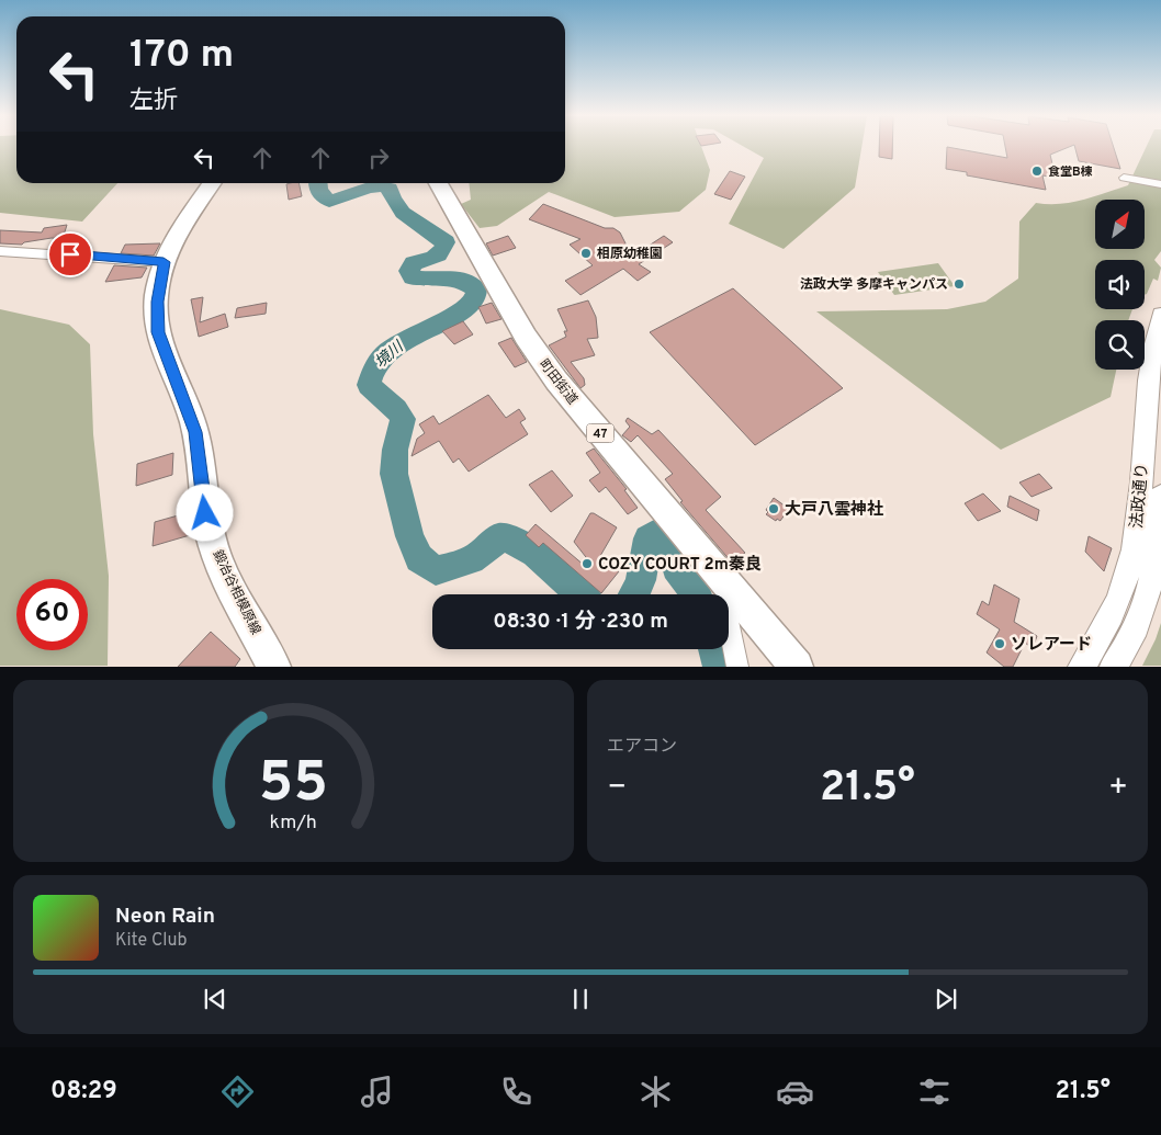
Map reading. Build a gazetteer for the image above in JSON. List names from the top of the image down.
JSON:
{
  "streets": {
    "main road": ["町田街道", "47", "鍛冶谷相模原線"],
    "street": ["法政通り"]
  },
  "water": ["境川"],
  "places": [
    "食堂B棟",
    "相原幼稚園",
    "法政大学 多摩キャンパス",
    "大戸八雲神社",
    "COZY COURT 2m秦良",
    "ソレアード"
  ],
  "north": "top right",
  "page": {
    "turn": ["170 m", "左折"],
    "limit": "60",
    "trip": "08:30 · 1 分 · 230 m",
    "tile": "エアコン",
    "heat": ["−", "21.5°", "+"],
    "song": ["Neon Rain", "Kite Club"],
    "tabs": ["08:29", "21.5°"],
    "gauge": ["55", "km/h"]
  }
}
